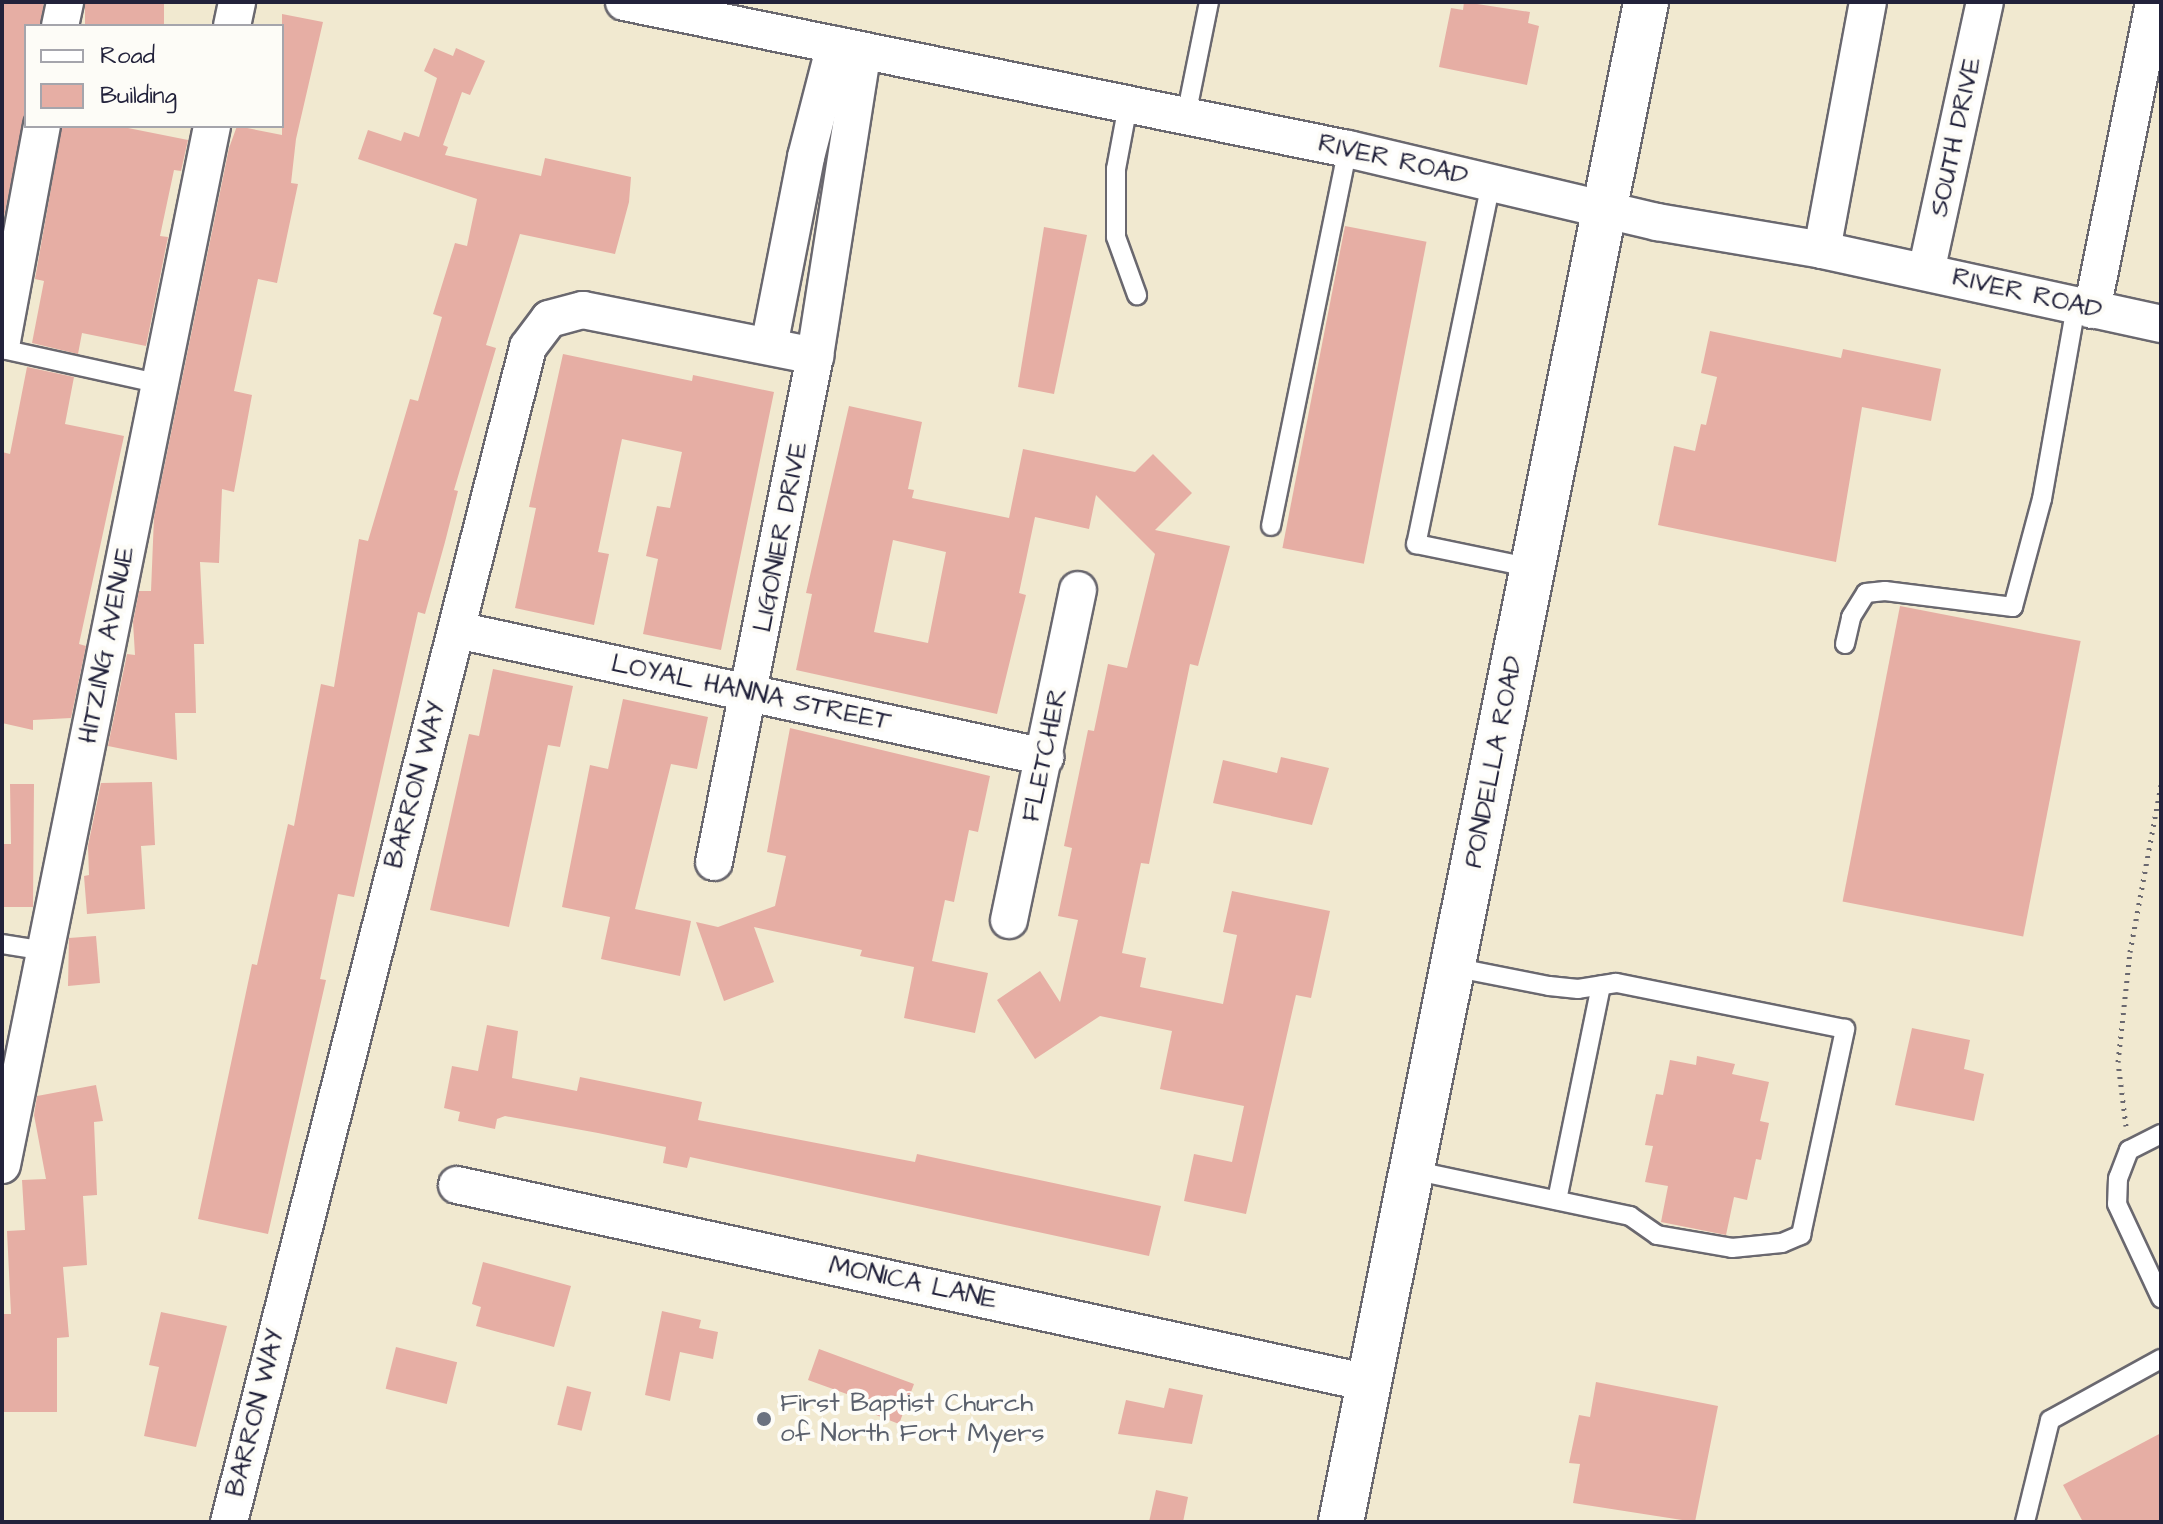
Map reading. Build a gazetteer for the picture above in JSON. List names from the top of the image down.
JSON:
{
  "streets": {
    "main road": ["PONDELLA ROAD"],
    "street": [
      "SOUTH DRIVE",
      "RIVER ROAD",
      "LIGONIER DRIVE",
      "HITZING AVENUE",
      "LOYAL HANNA STREET",
      "FLETCHER",
      "BARRON WAY",
      "MONICA LANE"
    ]
  },
  "crossings": [
    ["SOUTH DRIVE", "RIVER ROAD"],
    ["RIVER ROAD", "LIGONIER DRIVE"],
    ["RIVER ROAD", "PONDELLA ROAD"],
    ["LIGONIER DRIVE", "LOYAL HANNA STREET"],
    ["LIGONIER DRIVE", "BARRON WAY"],
    ["LOYAL HANNA STREET", "FLETCHER"],
    ["LOYAL HANNA STREET", "BARRON WAY"],
    ["PONDELLA ROAD", "MONICA LANE"]
  ],
  "places": ["First Baptist Church of North Fort Myers"],
  "legend": ["Road", "Building"]
}
